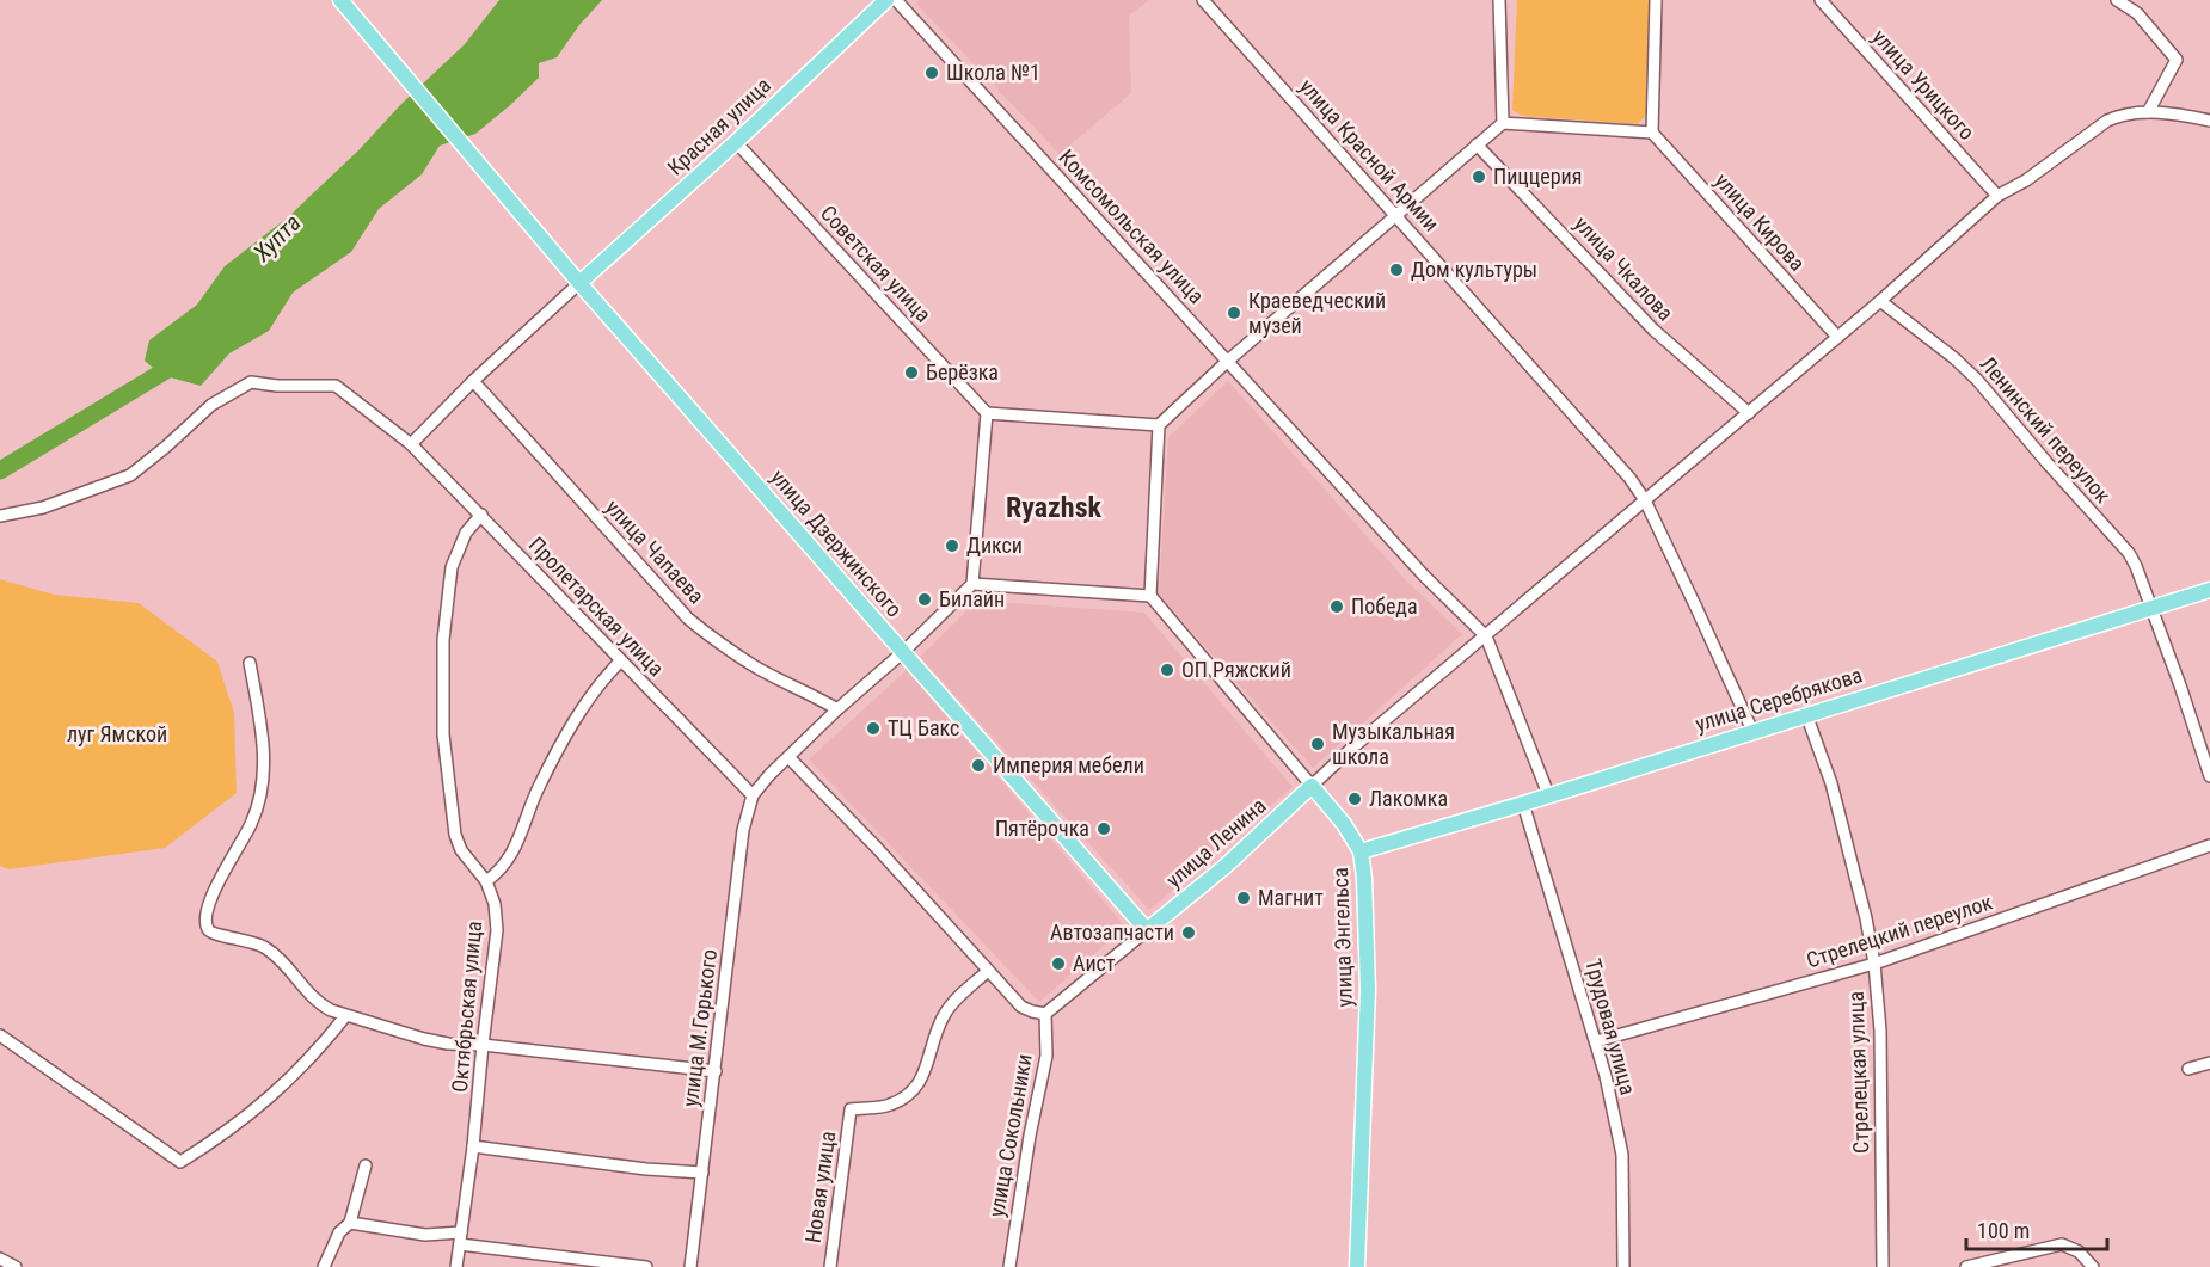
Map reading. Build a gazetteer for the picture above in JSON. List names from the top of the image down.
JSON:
{
  "streets": {
    "main road": [
      "Красная улица",
      "улица Дзержинского",
      "улица Серебрякова",
      "улица Ленина",
      "улица Энгельса"
    ],
    "street": [
      "улица Урицкого",
      "улица Красной Армии",
      "улица Кирова",
      "Комсомольская улица",
      "Советская улица",
      "улица Чкалова",
      "Ленинский переулок",
      "улица Чапаева",
      "Пролетарская улица",
      "Стрелецкий переулок",
      "Октябрьская улица",
      "Трудовая улица",
      "улица М.Горького",
      "Стрелецкая улица",
      "улица Сокольники",
      "Новая улица"
    ]
  },
  "crossings": [
    ["Красная улица", "Советская улица"],
    ["Красная улица", "улица Дзержинского"],
    ["улица Красной Армии", "улица Серебрякова"],
    ["Ленинский переулок", "улица Серебрякова"],
    ["улица Дзержинского", "улица Ленина"],
    ["Пролетарская улица", "улица М.Горького"],
    ["улица Серебрякова", "улица Энгельса"],
    ["улица Серебрякова", "Трудовая улица"],
    ["улица Серебрякова", "Стрелецкая улица"],
    ["улица Ленина", "улица Энгельса"],
    ["Стрелецкий переулок", "Трудовая улица"],
    ["Стрелецкий переулок", "Стрелецкая улица"]
  ],
  "districts": ["Ryazhsk"],
  "water": ["Хупта"],
  "parks": ["луг Ямской"],
  "places": [
    "Школа №1",
    "Пиццерия",
    "Дом культуры",
    "Краеведческий музей",
    "Берёзка",
    "Дикси",
    "Билайн",
    "Победа",
    "ОП Ряжский",
    "ТЦ Бакс",
    "Музыкальная школа",
    "Империя мебели",
    "Лакомка",
    "Пятёрочка",
    "Магнит",
    "Автозапчасти",
    "Аист"
  ],
  "scale_bar": "100 m"
}
